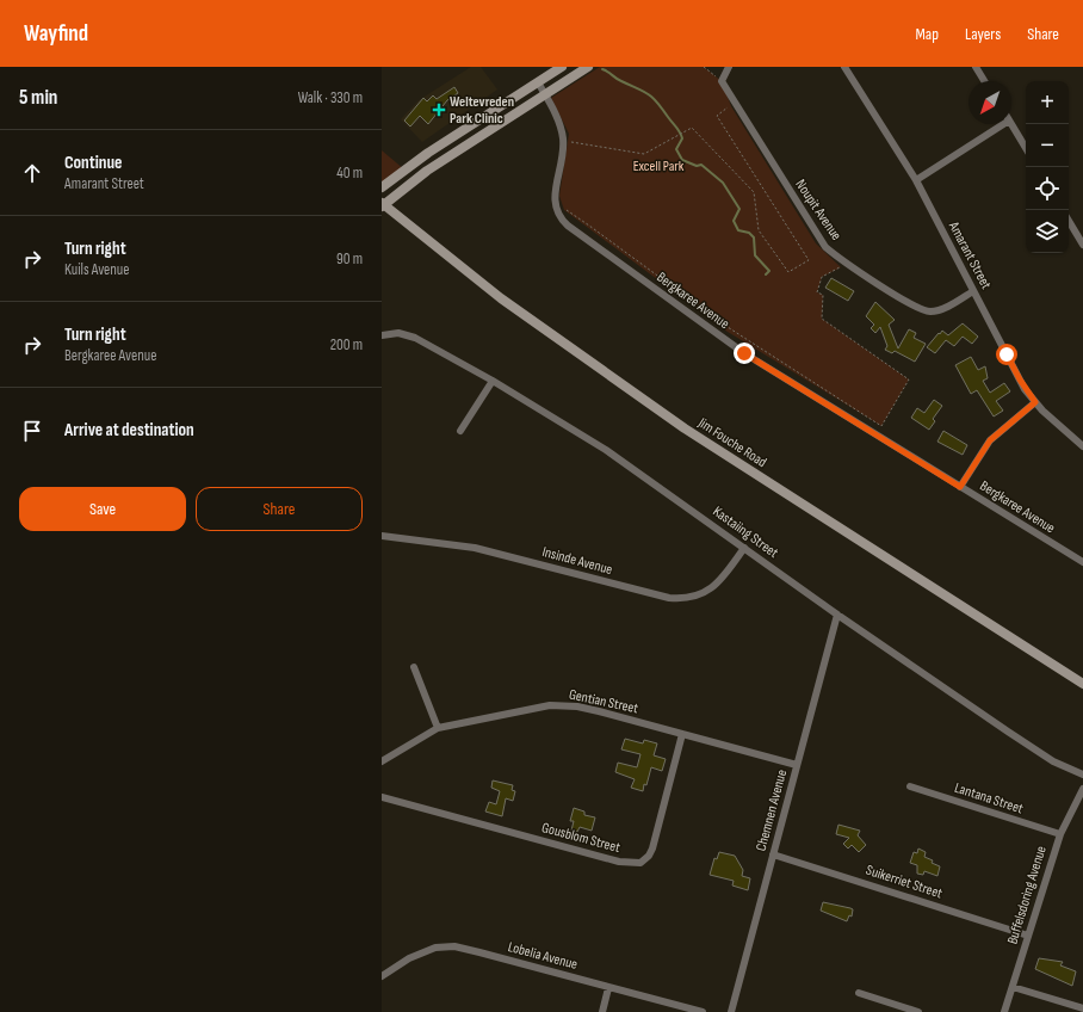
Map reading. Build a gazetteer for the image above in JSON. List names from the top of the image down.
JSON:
{
  "streets": {
    "street": [
      "Noupit Avenue",
      "Amarant Street",
      "Bergkaree Avenue",
      "Jim Fouche Road",
      "Kastaiing Street",
      "Insinde Avenue",
      "Gentian Street",
      "Lantana Street",
      "Chemnen Avenue",
      "Gousblom Street",
      "Suikerriet Street",
      "Buffelsdoring Avenue",
      "Lobelia Avenue"
    ]
  },
  "crossings": [
    ["Noupit Avenue", "Amarant Street"],
    ["Kastaiing Street", "Insinde Avenue"],
    ["Kastaiing Street", "Chemnen Avenue"],
    ["Gentian Street", "Chemnen Avenue"],
    ["Gentian Street", "Gousblom Street"],
    ["Lantana Street", "Buffelsdoring Avenue"],
    ["Chemnen Avenue", "Suikerriet Street"],
    ["Suikerriet Street", "Buffelsdoring Avenue"]
  ],
  "parks": ["Excell Park"],
  "places": {
    "health": ["Weltevreden Park Clinic"]
  },
  "north": "bottom left",
  "page": {
    "header": "Wayfind",
    "nav": ["Map", "Layers", "Share"],
    "heading": ["5 min", "Walk · 330 m"],
    "map_buttons": ["+", "−"],
    "list": [
      ["Continue", "Amarant Street", "40 m"],
      ["Turn right", "Kuils Avenue", "90 m"],
      ["Turn right", "Bergkaree Avenue", "200 m"],
      "Arrive at destination"
    ],
    "buttons": ["Save", "Share"]
  }
}
